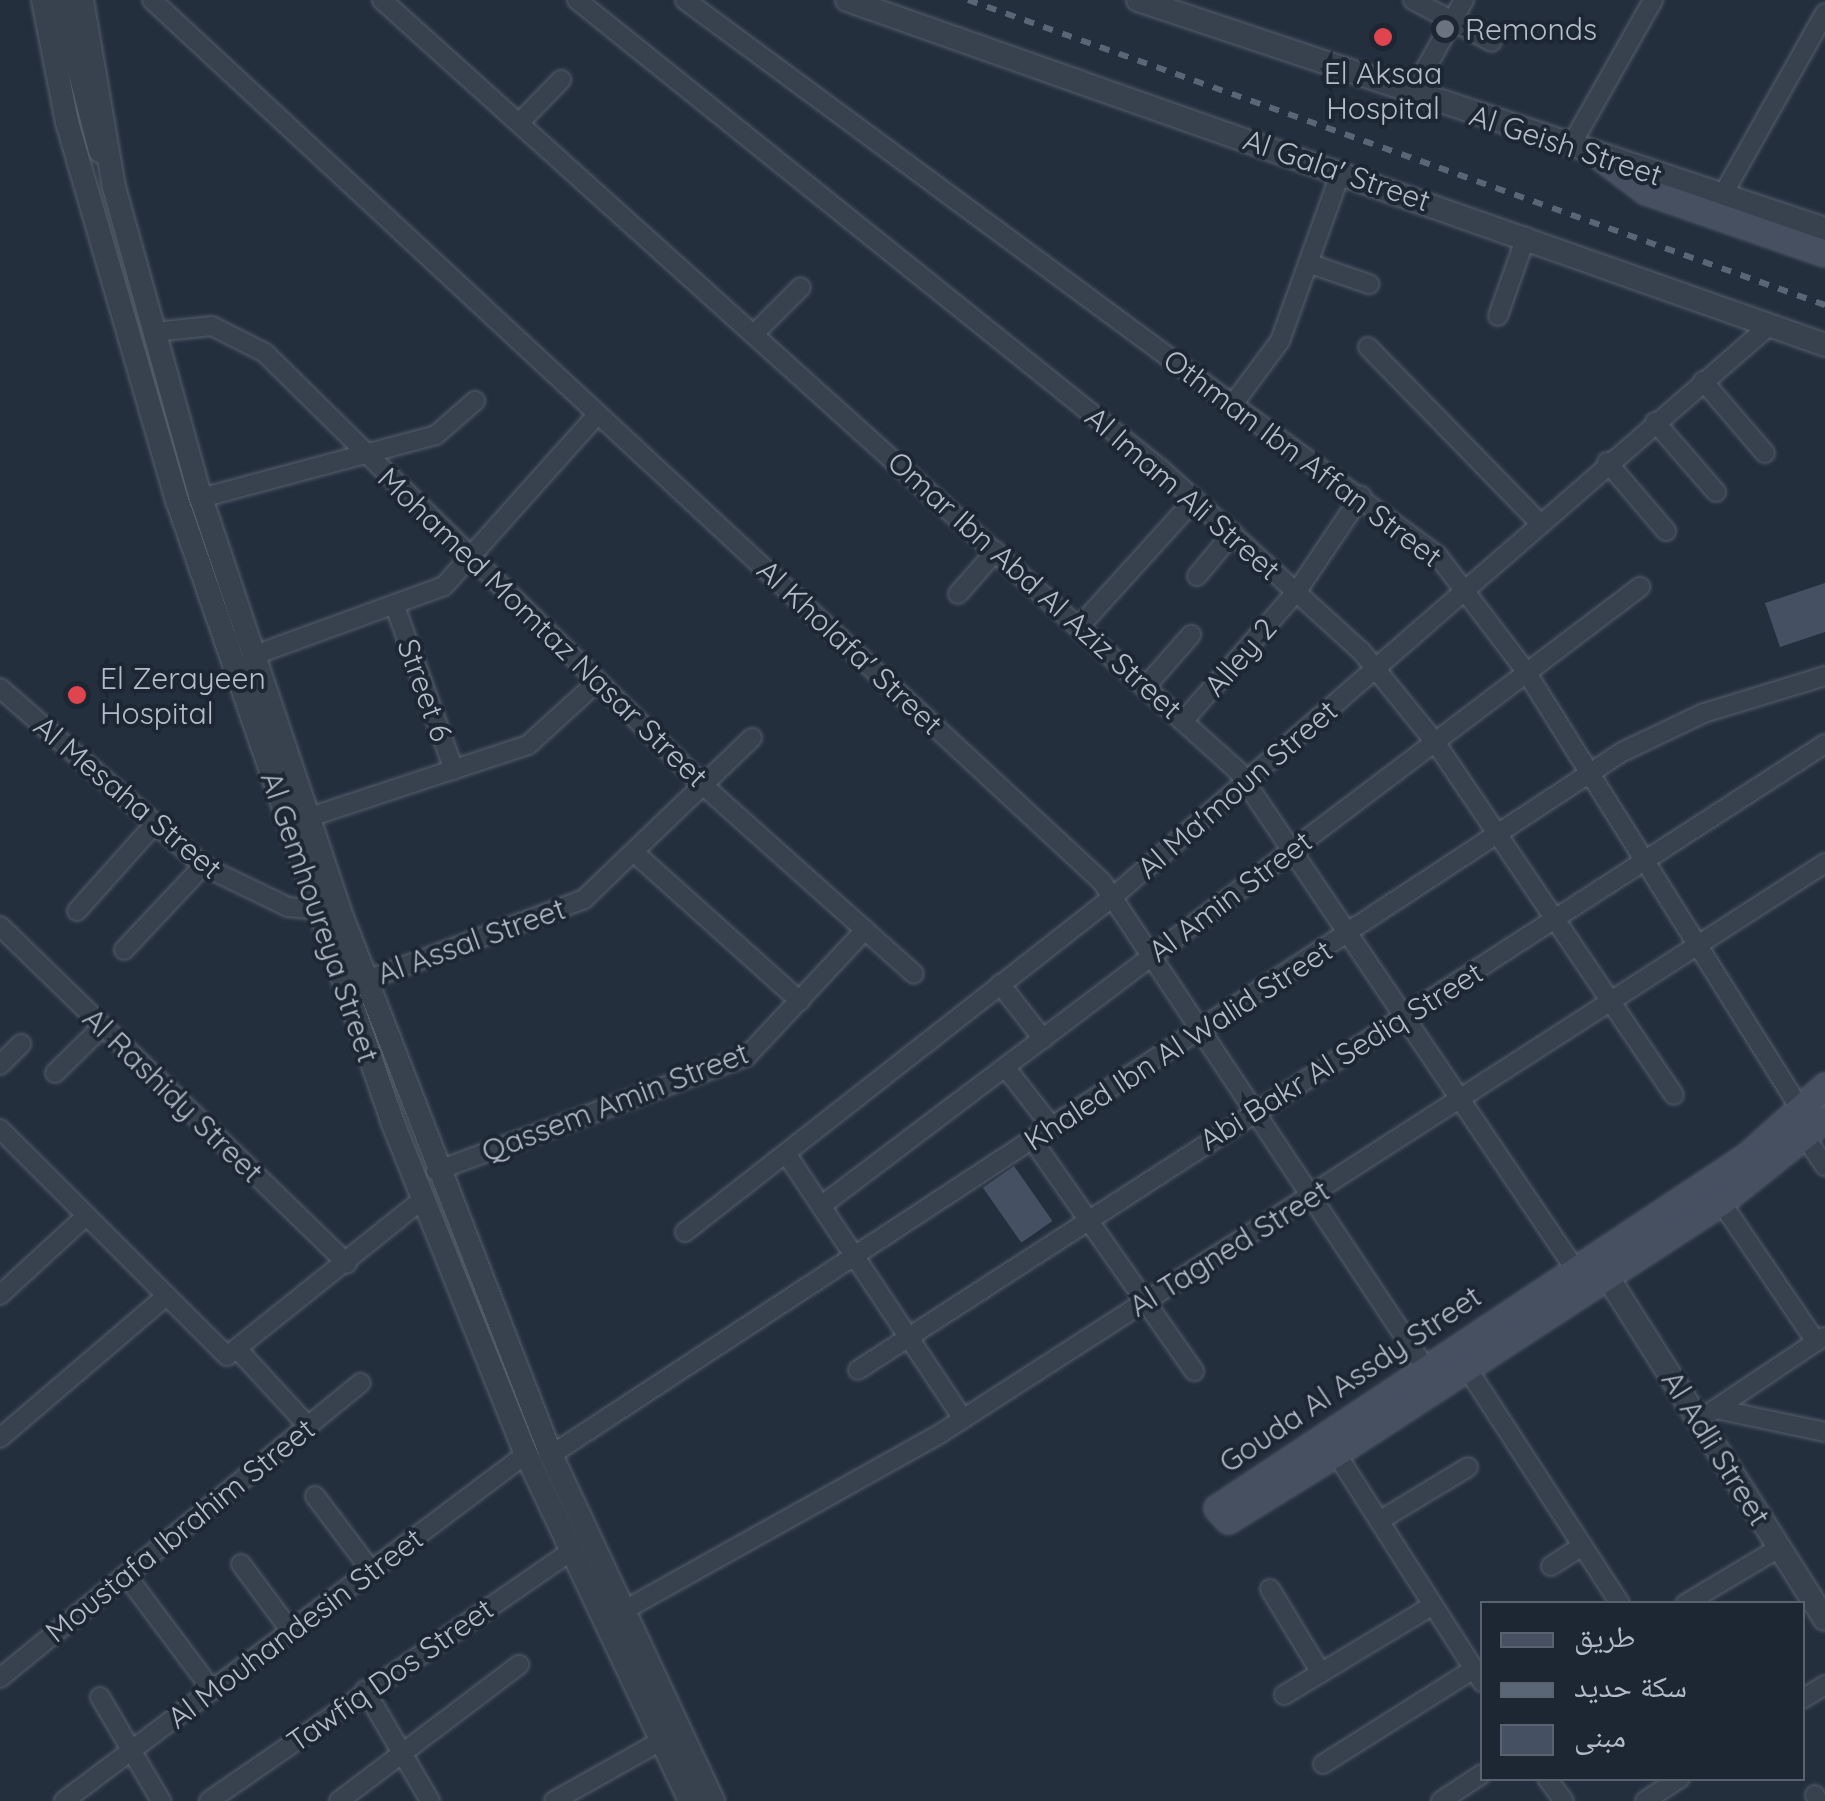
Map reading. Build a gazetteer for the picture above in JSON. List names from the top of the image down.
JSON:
{
  "streets": {
    "main road": ["Gouda Al Assdy Street"],
    "street": [
      "Al Geish Street",
      "Al Gala' Street",
      "Othman Ibn Affan Street",
      "Al Imam Ali Street",
      "Omar Ibn Abd Al Aziz Street",
      "Mohamed Momtaz Nasar Street",
      "Al Kholafa' Street",
      "Alley 2",
      "Street 6",
      "Al Ma'moun Street",
      "Al Mesaha Street",
      "Al Amin Street",
      "Al Gemhoureya Street",
      "Al Assal Street",
      "Khaled Ibn Al Walid Street",
      "Abi Bakr Al Sediq Street",
      "Al Rashidy Street",
      "Qassem Amin Street",
      "Al Tagned Street",
      "Al Adli Street",
      "Moustafa Ibrahim Street",
      "Al Mouhandesin Street",
      "Tawfiq Dos Street"
    ]
  },
  "crossings": [
    ["Al Gala' Street", "Al Ma'moun Street"],
    ["Othman Ibn Affan Street", "Alley 2"],
    ["Othman Ibn Affan Street", "Al Ma'moun Street"],
    ["Othman Ibn Affan Street", "Al Amin Street"],
    ["Othman Ibn Affan Street", "Khaled Ibn Al Walid Street"],
    ["Othman Ibn Affan Street", "Abi Bakr Al Sediq Street"],
    ["Othman Ibn Affan Street", "Al Tagned Street"],
    ["Othman Ibn Affan Street", "Gouda Al Assdy Street"],
    ["Al Imam Ali Street", "Alley 2"],
    ["Al Imam Ali Street", "Al Ma'moun Street"],
    ["Al Imam Ali Street", "Al Amin Street"],
    ["Al Imam Ali Street", "Khaled Ibn Al Walid Street"],
    ["Al Imam Ali Street", "Abi Bakr Al Sediq Street"],
    ["Al Imam Ali Street", "Al Tagned Street"],
    ["Omar Ibn Abd Al Aziz Street", "Alley 2"],
    ["Omar Ibn Abd Al Aziz Street", "Al Ma'moun Street"],
    ["Omar Ibn Abd Al Aziz Street", "Al Amin Street"],
    ["Omar Ibn Abd Al Aziz Street", "Khaled Ibn Al Walid Street"],
    ["Omar Ibn Abd Al Aziz Street", "Abi Bakr Al Sediq Street"],
    ["Omar Ibn Abd Al Aziz Street", "Al Tagned Street"],
    ["Omar Ibn Abd Al Aziz Street", "Gouda Al Assdy Street"],
    ["Mohamed Momtaz Nasar Street", "Al Gemhoureya Street"],
    ["Mohamed Momtaz Nasar Street", "Al Assal Street"],
    ["Mohamed Momtaz Nasar Street", "Qassem Amin Street"],
    ["Al Kholafa' Street", "Al Ma'moun Street"],
    ["Al Kholafa' Street", "Al Amin Street"],
    ["Al Kholafa' Street", "Khaled Ibn Al Walid Street"],
    ["Al Kholafa' Street", "Abi Bakr Al Sediq Street"],
    ["Al Kholafa' Street", "Al Tagned Street"],
    ["Al Kholafa' Street", "Gouda Al Assdy Street"],
    ["Al Mesaha Street", "Al Gemhoureya Street"],
    ["Al Gemhoureya Street", "Al Assal Street"],
    ["Al Gemhoureya Street", "Khaled Ibn Al Walid Street"],
    ["Al Gemhoureya Street", "Qassem Amin Street"],
    ["Al Gemhoureya Street", "Al Tagned Street"],
    ["Al Gemhoureya Street", "Al Mouhandesin Street"],
    ["Al Gemhoureya Street", "Tawfiq Dos Street"],
    ["Gouda Al Assdy Street", "Al Adli Street"]
  ],
  "places": ["Remonds", "El Aksaa Hospital", "El Zerayeen Hospital"],
  "legend": ["طريق", "سكة حديد", "مبنى"]
}
